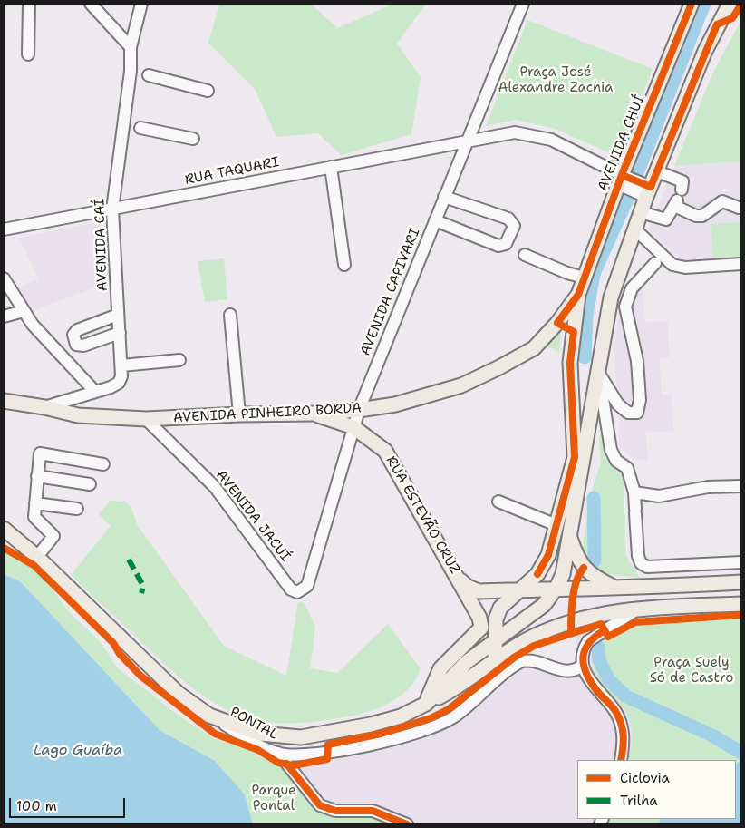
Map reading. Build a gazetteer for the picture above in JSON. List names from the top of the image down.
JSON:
{
  "streets": {
    "main road": ["AVENIDA CHUÍ", "AVENIDA PINHEIRO BORDA", "RUA ESTEVÃO CRUZ"],
    "street": [
      "RUA TAQUARI",
      "AVENIDA CAÍ",
      "AVENIDA CAPIVARI",
      "AVENIDA JACUÍ",
      "PONTAL"
    ]
  },
  "crossings": [
    ["AVENIDA CHUÍ", "RUA TAQUARI"],
    ["AVENIDA CHUÍ", "AVENIDA PINHEIRO BORDA"],
    ["AVENIDA CHUÍ", "RUA ESTEVÃO CRUZ"],
    ["RUA TAQUARI", "AVENIDA CAÍ"],
    ["RUA TAQUARI", "AVENIDA CAPIVARI"],
    ["AVENIDA CAÍ", "AVENIDA PINHEIRO BORDA"],
    ["AVENIDA CAPIVARI", "AVENIDA PINHEIRO BORDA"],
    ["AVENIDA CAPIVARI", "RUA ESTEVÃO CRUZ"],
    ["AVENIDA CAPIVARI", "AVENIDA JACUÍ"],
    ["AVENIDA PINHEIRO BORDA", "RUA ESTEVÃO CRUZ"],
    ["AVENIDA PINHEIRO BORDA", "AVENIDA JACUÍ"]
  ],
  "water": ["Lago Guaíba"],
  "parks": ["Praça José Alexandre Zachia", "Praça Suely Só de Castro", "Parque Pontal"],
  "legend": ["Ciclovia", "Trilha"],
  "scale_bar": "100 m"
}
